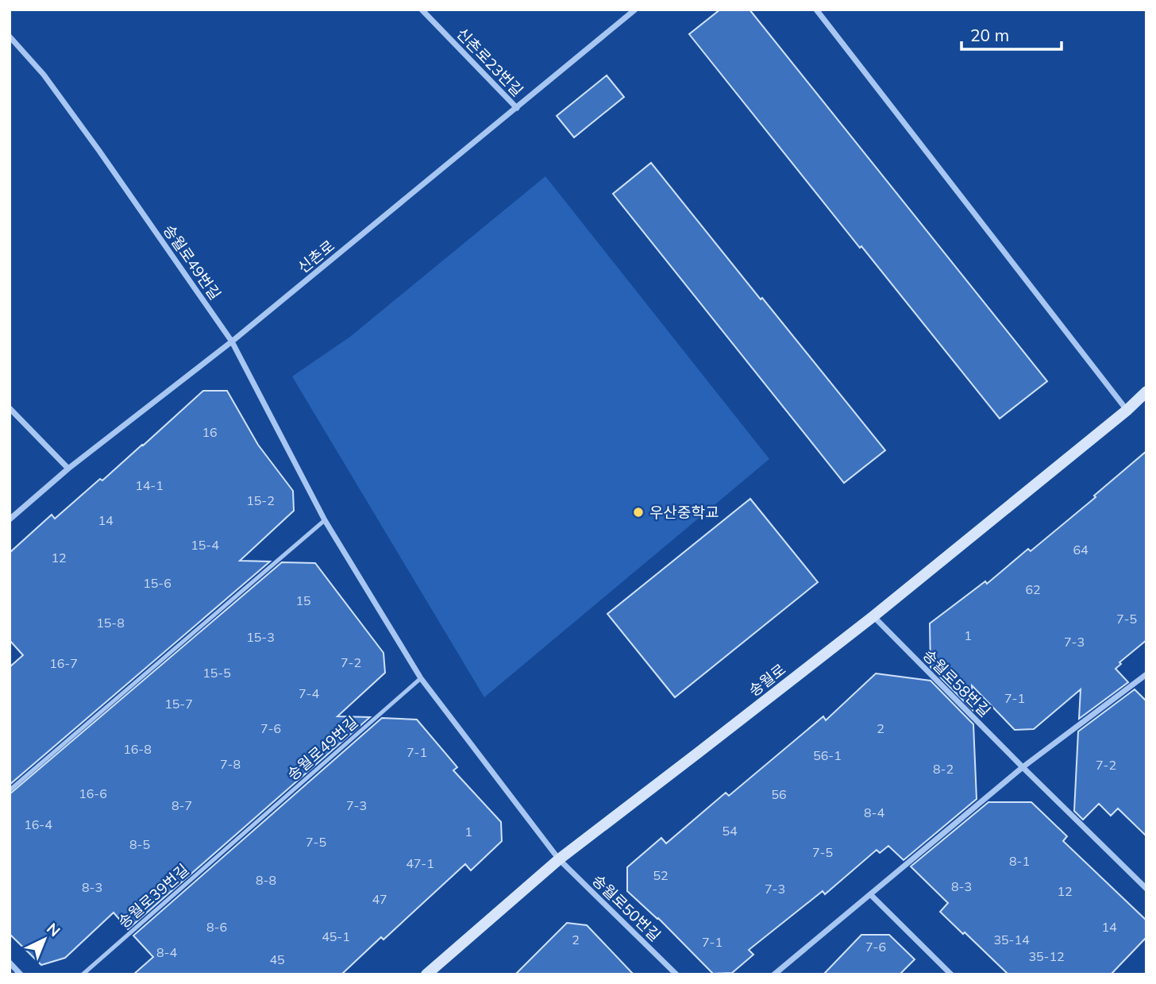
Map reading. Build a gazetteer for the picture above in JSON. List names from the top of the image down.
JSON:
{
  "streets": {
    "street": [
      "신촌로23번길",
      "신촌로",
      "송월로49번길",
      "송월로",
      "송월로58번길",
      "송월로50번길"
    ],
    "lane": ["송월로39번길"]
  },
  "crossings": [
    ["신촌로23번길", "신촌로"],
    ["신촌로", "송월로49번길"],
    ["송월로49번길", "송월로"],
    ["송월로49번길", "송월로39번길"],
    ["송월로49번길", "송월로50번길"],
    ["송월로", "송월로58번길"],
    ["송월로", "송월로50번길"]
  ],
  "places": ["우산중학교"],
  "house_numbers": [
    "16",
    "14-1",
    "15-2",
    "14",
    "15-4",
    "64",
    "12",
    "15-6",
    "62",
    "15",
    "7-5",
    "15-8",
    "1",
    "15-3",
    "7-3",
    "7-2",
    "16-7",
    "15-5",
    "7-4",
    "7-1",
    "15-7",
    "7-6",
    "2",
    "16-8",
    "7-1",
    "56-1",
    "7-8",
    "7-2",
    "8-2",
    "16-6",
    "56",
    "8-7",
    "7-3",
    "8-4",
    "16-4",
    "54",
    "1",
    "7-5",
    "8-5",
    "7-5",
    "8-1",
    "47-1",
    "52",
    "8-8",
    "8-3",
    "8-3",
    "7-3",
    "12",
    "47",
    "8-6",
    "14",
    "45-1",
    "2",
    "35-14",
    "7-1",
    "7-6",
    "8-4",
    "35-12",
    "45"
  ],
  "scale_bar": "20 m",
  "north": "top right"
}
